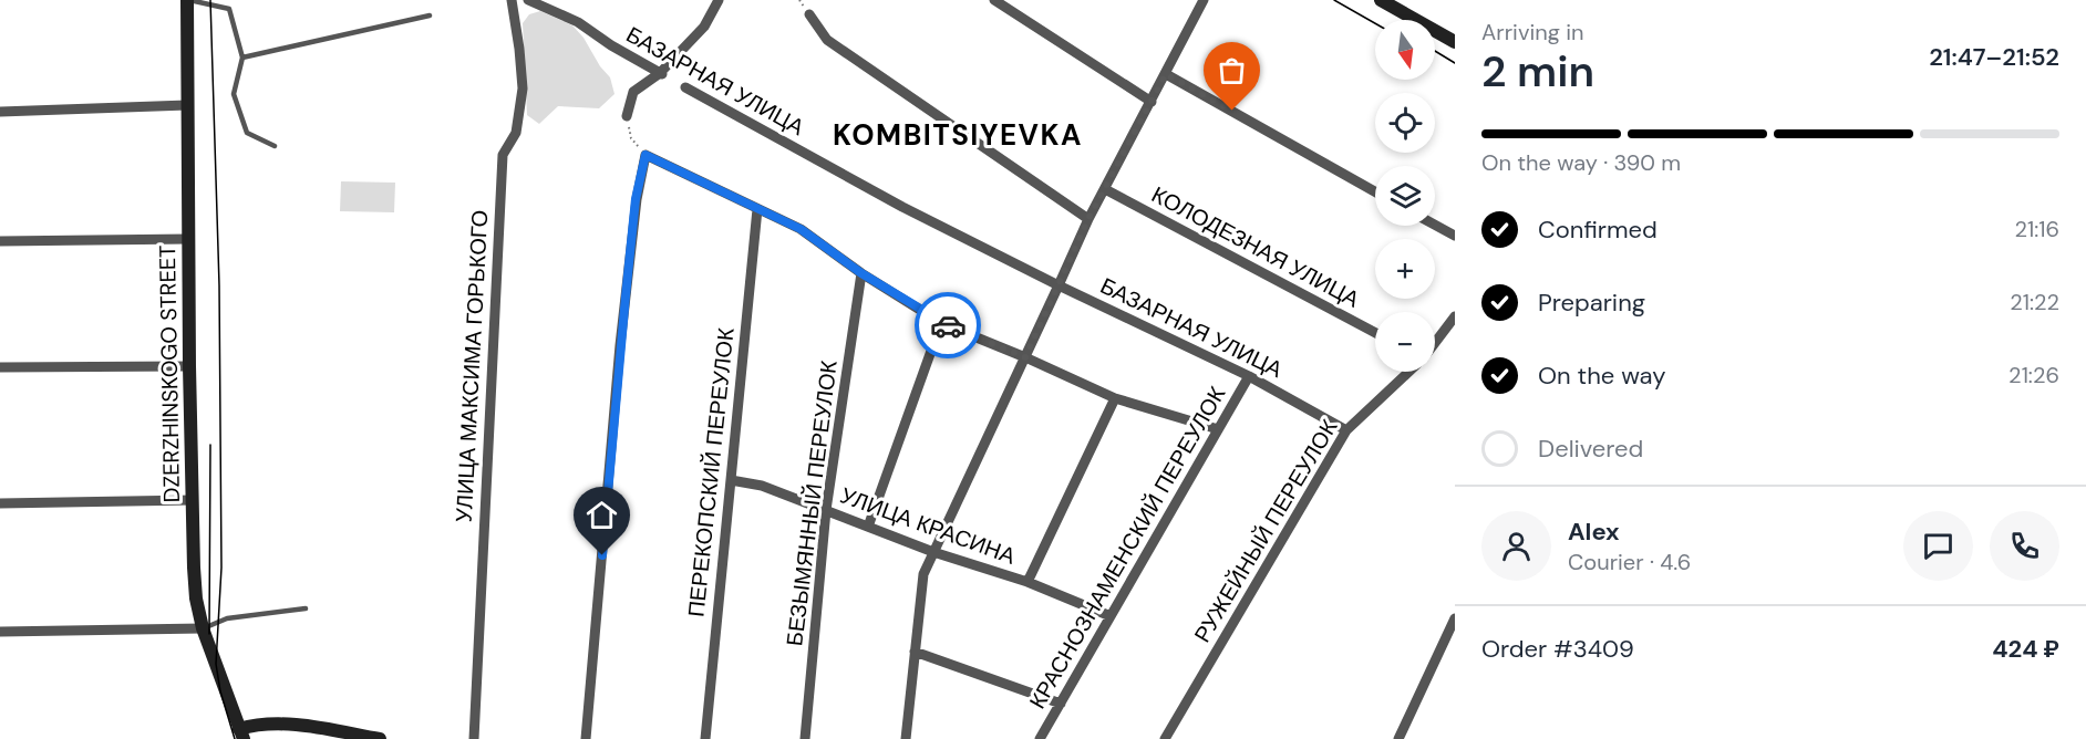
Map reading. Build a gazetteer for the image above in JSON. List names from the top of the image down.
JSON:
{
  "streets": {
    "main road": ["DZERZHINSKOGO STREET"],
    "street": [
      "БАЗАРНАЯ УЛИЦА",
      "КОЛОДЕЗНАЯ УЛИЦА",
      "УЛИЦА МАКСИМА ГОРЬКОГО",
      "ПЕРЕКОПСКИЙ ПЕРЕУЛОК",
      "БЕЗЫМЯННЫЙ ПЕРЕУЛОК",
      "УЛИЦА КРАСИНА",
      "РУЖЕЙНЫЙ ПЕРЕУЛОК",
      "КРАСНОЗНАМЕНСКИЙ ПЕРЕУЛОК"
    ]
  },
  "crossings": [
    ["БАЗАРНАЯ УЛИЦА", "РУЖЕЙНЫЙ ПЕРЕУЛОК"],
    ["БАЗАРНАЯ УЛИЦА", "КРАСНОЗНАМЕНСКИЙ ПЕРЕУЛОК"],
    ["ПЕРЕКОПСКИЙ ПЕРЕУЛОК", "УЛИЦА КРАСИНА"],
    ["БЕЗЫМЯННЫЙ ПЕРЕУЛОК", "УЛИЦА КРАСИНА"],
    ["УЛИЦА КРАСИНА", "КРАСНОЗНАМЕНСКИЙ ПЕРЕУЛОК"]
  ],
  "districts": ["KOMBITSIYEVKA"],
  "north": "bottom",
  "page": {
    "heading": ["2 min", "Arriving in", "21:47–21:52"],
    "panel": [
      "Alex",
      "Courier · 4.6",
      "Order #3409",
      "424 ₽"
    ],
    "map_buttons": ["+", "−"],
    "bar": "On the way · 390 m",
    "list": [
      ["Confirmed", "21:16"],
      ["Preparing", "21:22"],
      ["On the way", "21:26"],
      "Delivered"
    ]
  }
}
